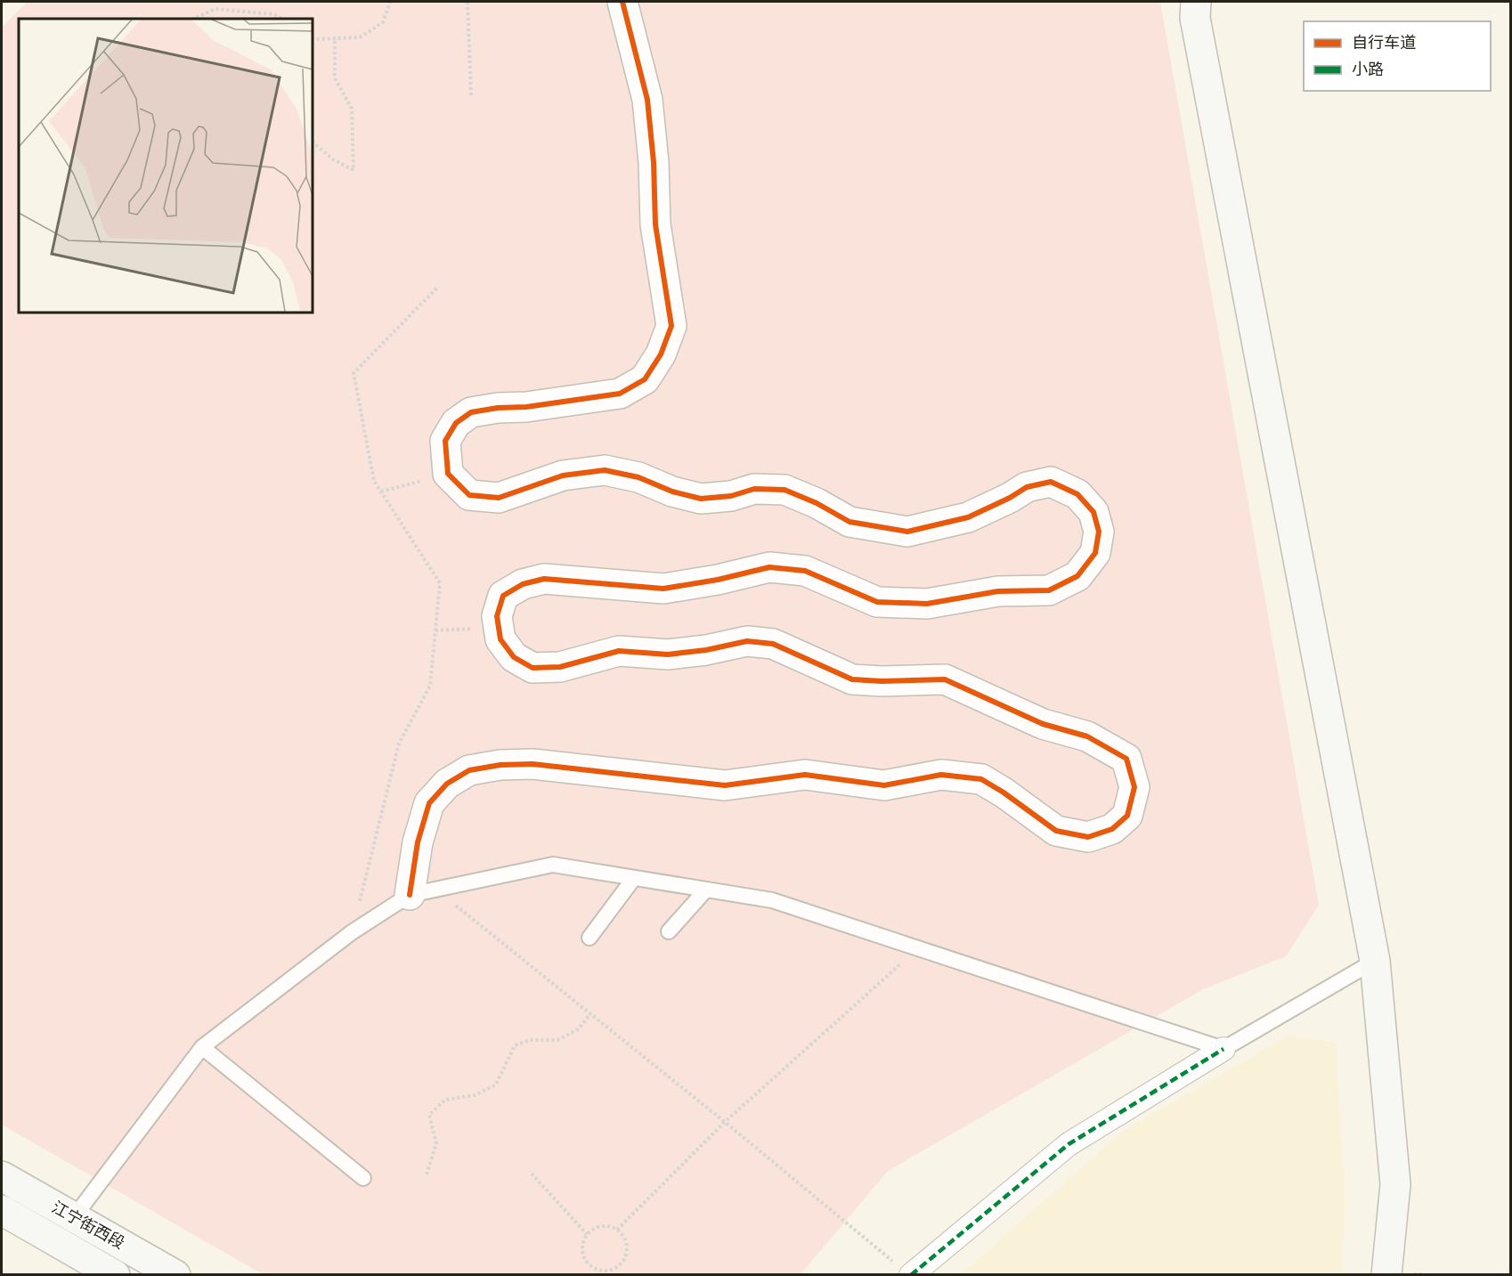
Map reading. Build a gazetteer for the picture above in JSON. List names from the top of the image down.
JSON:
{
  "streets": {
    "main road": ["江宁街西段"]
  },
  "legend": ["自行车道", "小路"]
}
